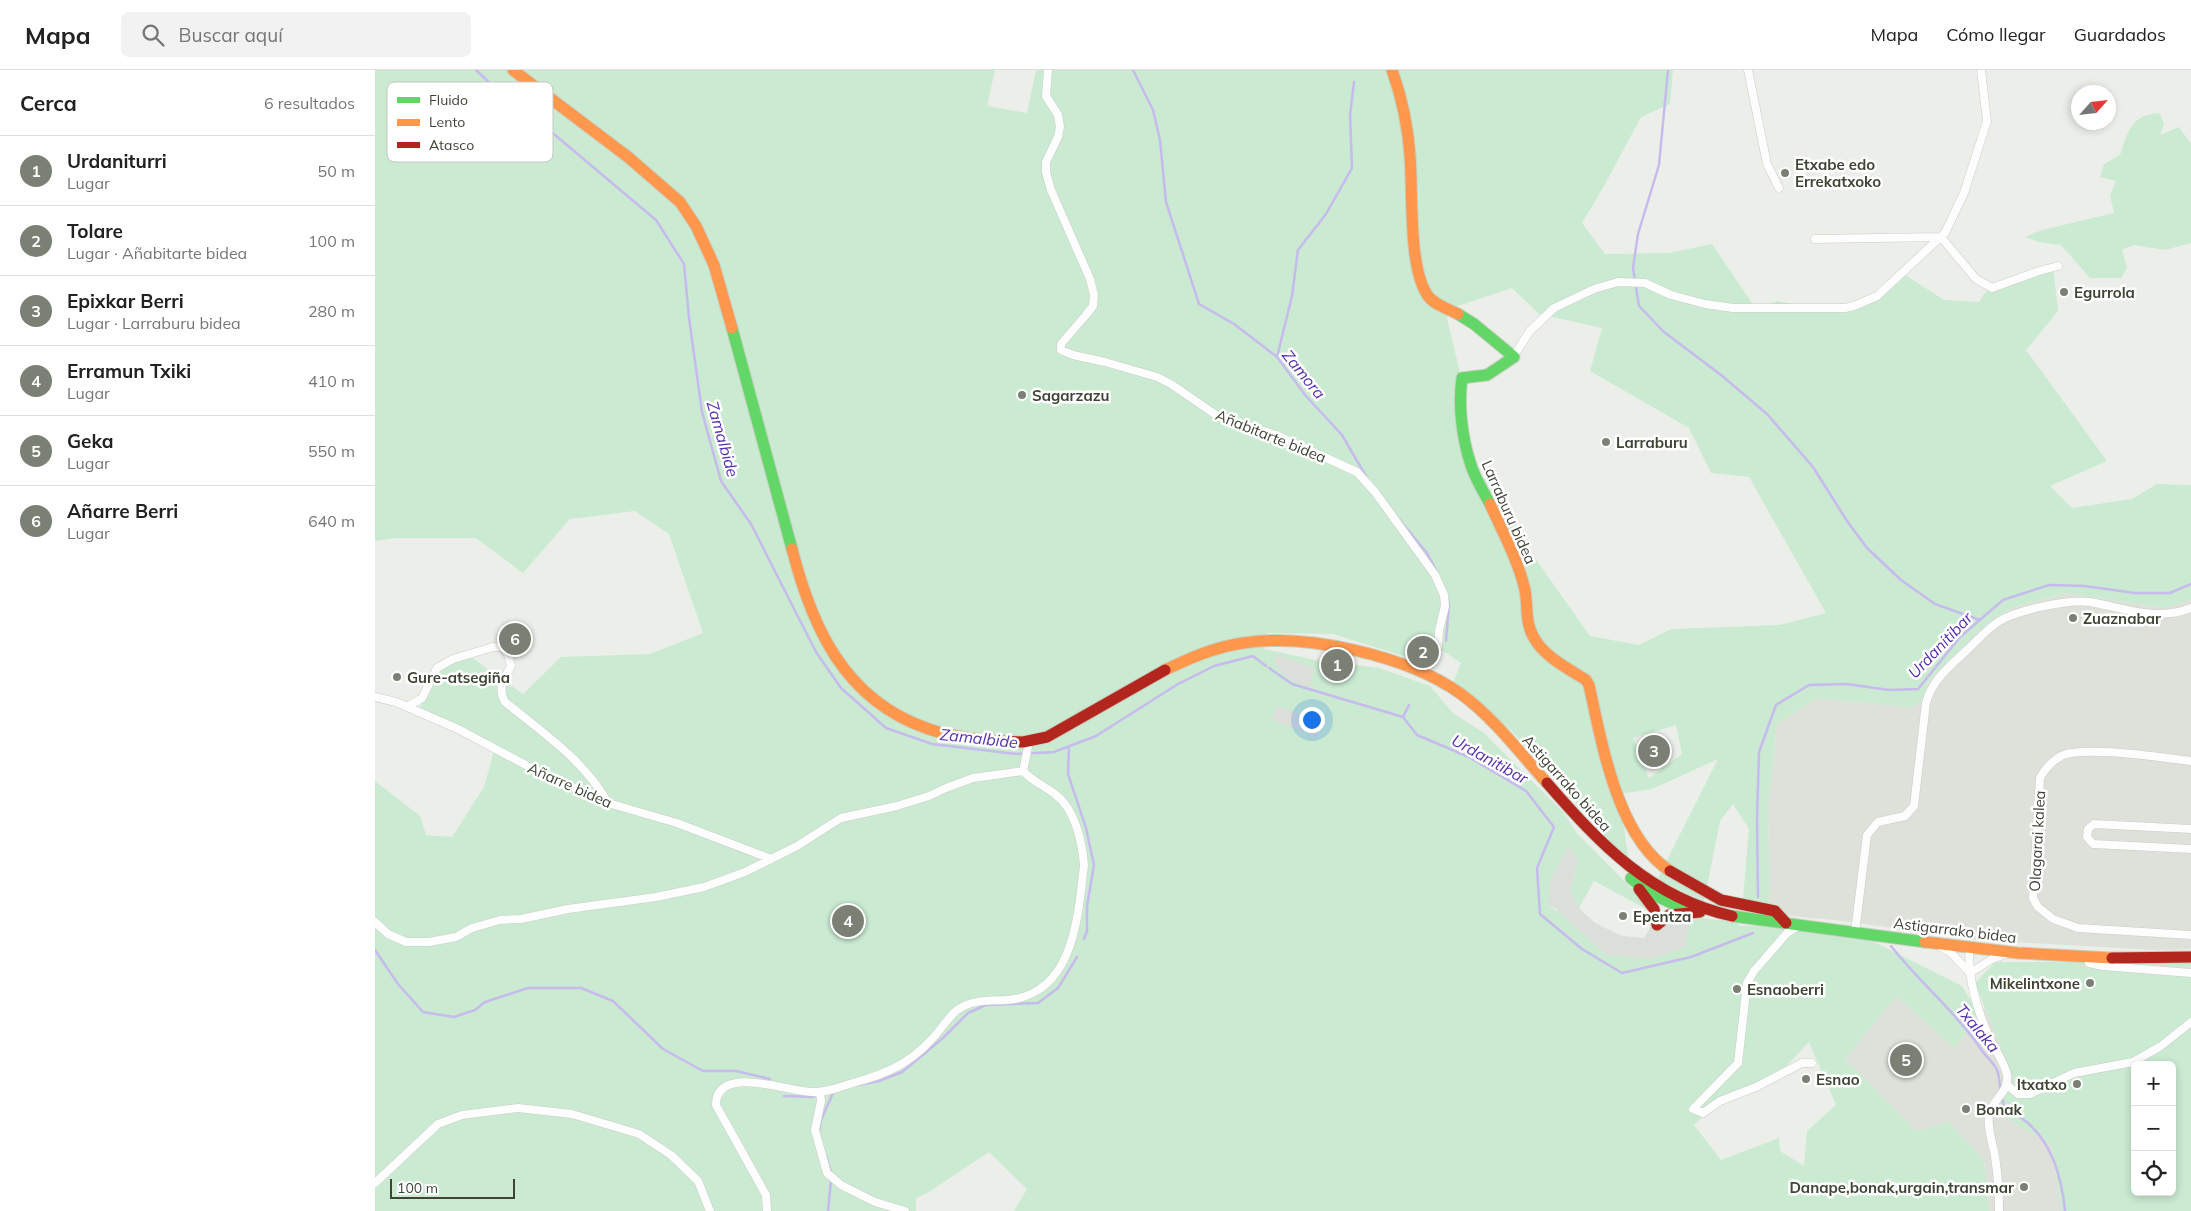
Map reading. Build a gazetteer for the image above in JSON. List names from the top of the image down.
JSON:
{
  "streets": {
    "main road": ["Larraburu bidea", "Astigarrako bidea"],
    "street": ["Añabitarte bidea", "Añarre bidea", "Olagarai kalea"]
  },
  "crossings": [
    ["Añabitarte bidea", "Astigarrako bidea"],
    ["Larraburu bidea", "Astigarrako bidea"]
  ],
  "water": [
    "Zamora",
    "Zamalbide",
    "Urdanitibar",
    "Txalaka"
  ],
  "places": [
    "Etxabe edo Errekatxoko",
    "Egurrola",
    "Sagarzazu",
    "Larraburu",
    "Zuaznabar",
    "Gure-atsegiña",
    "Epentza",
    "Mikelintxone",
    "Esnaoberri",
    "Esnao",
    "Itxatxo",
    "Bonak",
    "Danape,bonak,urgain,transmar"
  ],
  "legend": ["Fluido", "Lento", "Atasco"],
  "scale_bar": "100 m",
  "north": "top right",
  "page": {
    "header": "Mapa",
    "search": "Buscar aquí",
    "nav": ["Mapa", "Cómo llegar", "Guardados"],
    "heading": ["Cerca", "6 resultados"],
    "list": [
      {
        "mark": "1",
        "name": "Urdaniturri",
        "note": "Lugar",
        "value": "50 m"
      },
      {
        "mark": "2",
        "name": "Tolare",
        "note": "Lugar · Añabitarte bidea",
        "value": "100 m"
      },
      {
        "mark": "3",
        "name": "Epixkar Berri",
        "note": "Lugar · Larraburu bidea",
        "value": "280 m"
      },
      {
        "mark": "4",
        "name": "Erramun Txiki",
        "note": "Lugar",
        "value": "410 m"
      },
      {
        "mark": "5",
        "name": "Geka",
        "note": "Lugar",
        "value": "550 m"
      },
      {
        "mark": "6",
        "name": "Añarre Berri",
        "note": "Lugar",
        "value": "640 m"
      }
    ],
    "pins": [
      "6",
      "2",
      "1",
      "3",
      "4",
      "5"
    ],
    "map_buttons": ["+", "−"],
    "scale": "100 m"
  }
}
